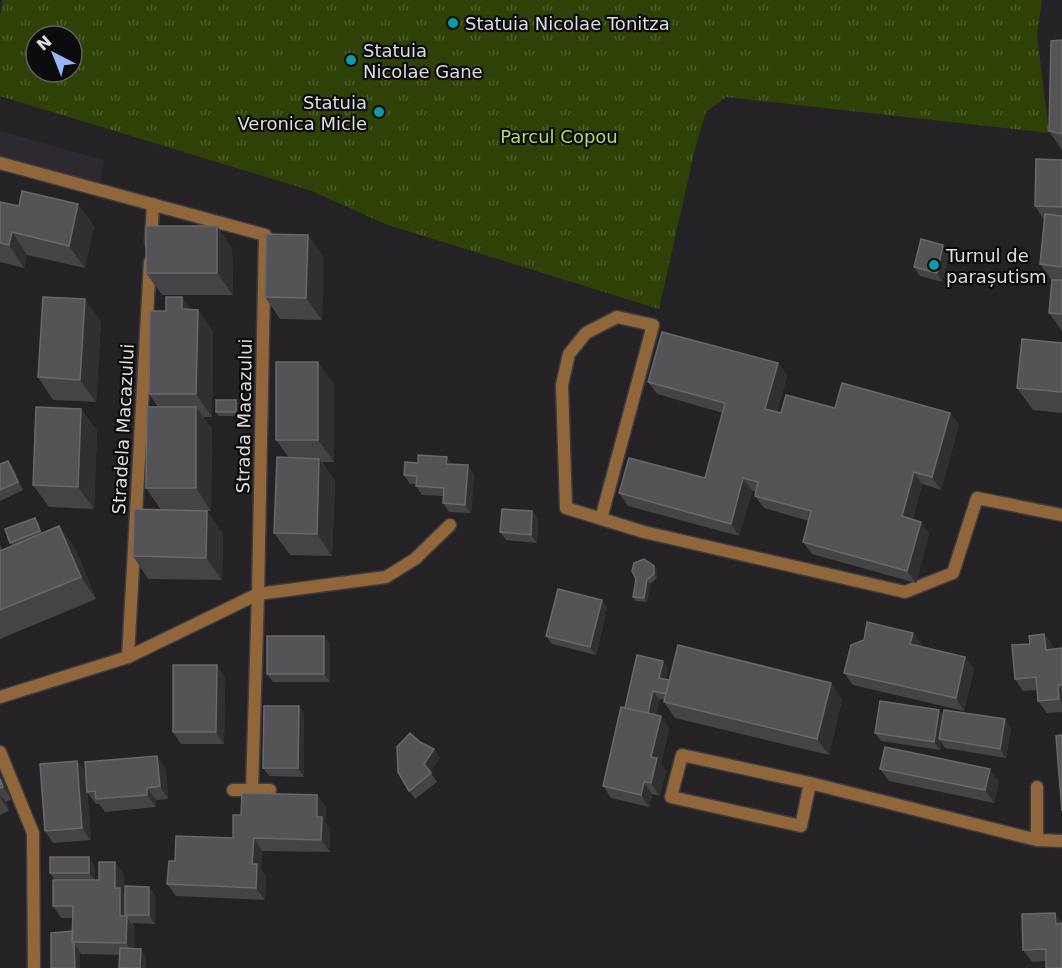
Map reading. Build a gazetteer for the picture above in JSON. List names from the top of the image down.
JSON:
{
  "streets": {
    "street": ["Strada Macazului", "Stradela Macazului"]
  },
  "crossings": [
    ["Strada Macazului", "Stradela Macazului"]
  ],
  "parks": ["Parcul Copou"],
  "places": [
    "Statuia Nicolae Tonitza",
    "Statuia Nicolae Gane",
    "Statuia Veronica Micle",
    "Turnul de parașutism"
  ],
  "north": "top left"
}
